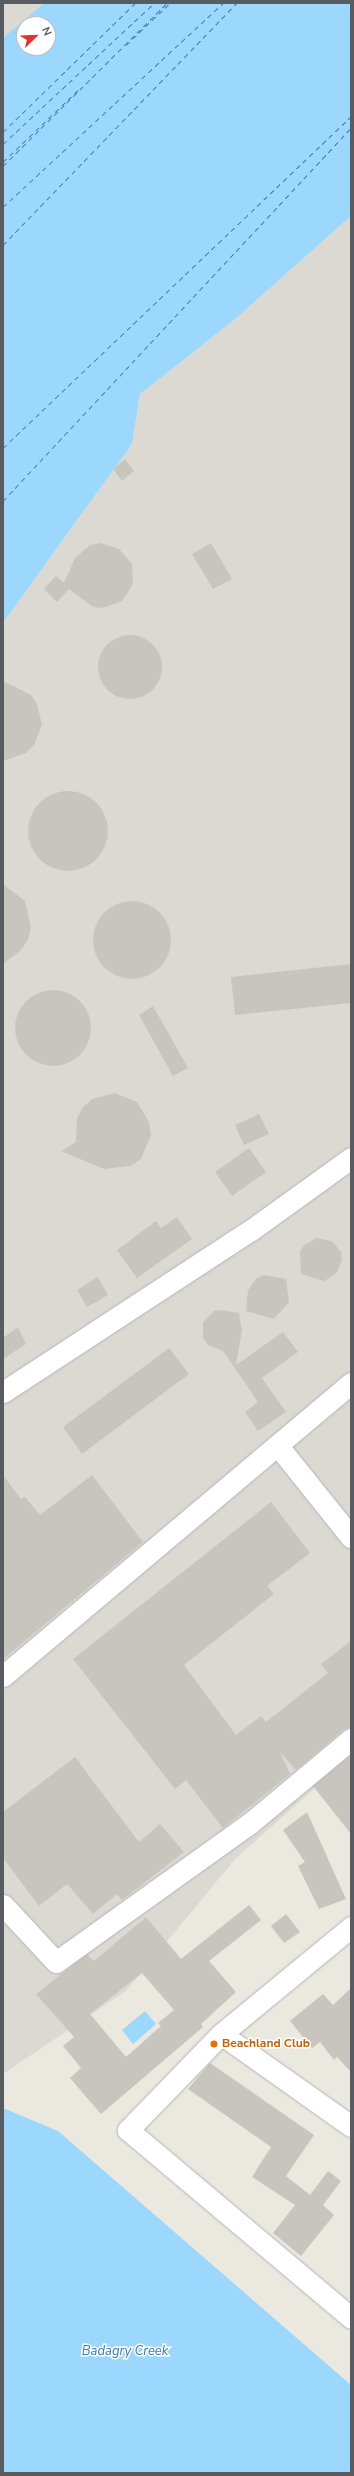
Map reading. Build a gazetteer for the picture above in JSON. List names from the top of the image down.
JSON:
{
  "water": ["Badagry Creek"],
  "places": ["Beachland Club"],
  "north": "top right"
}
